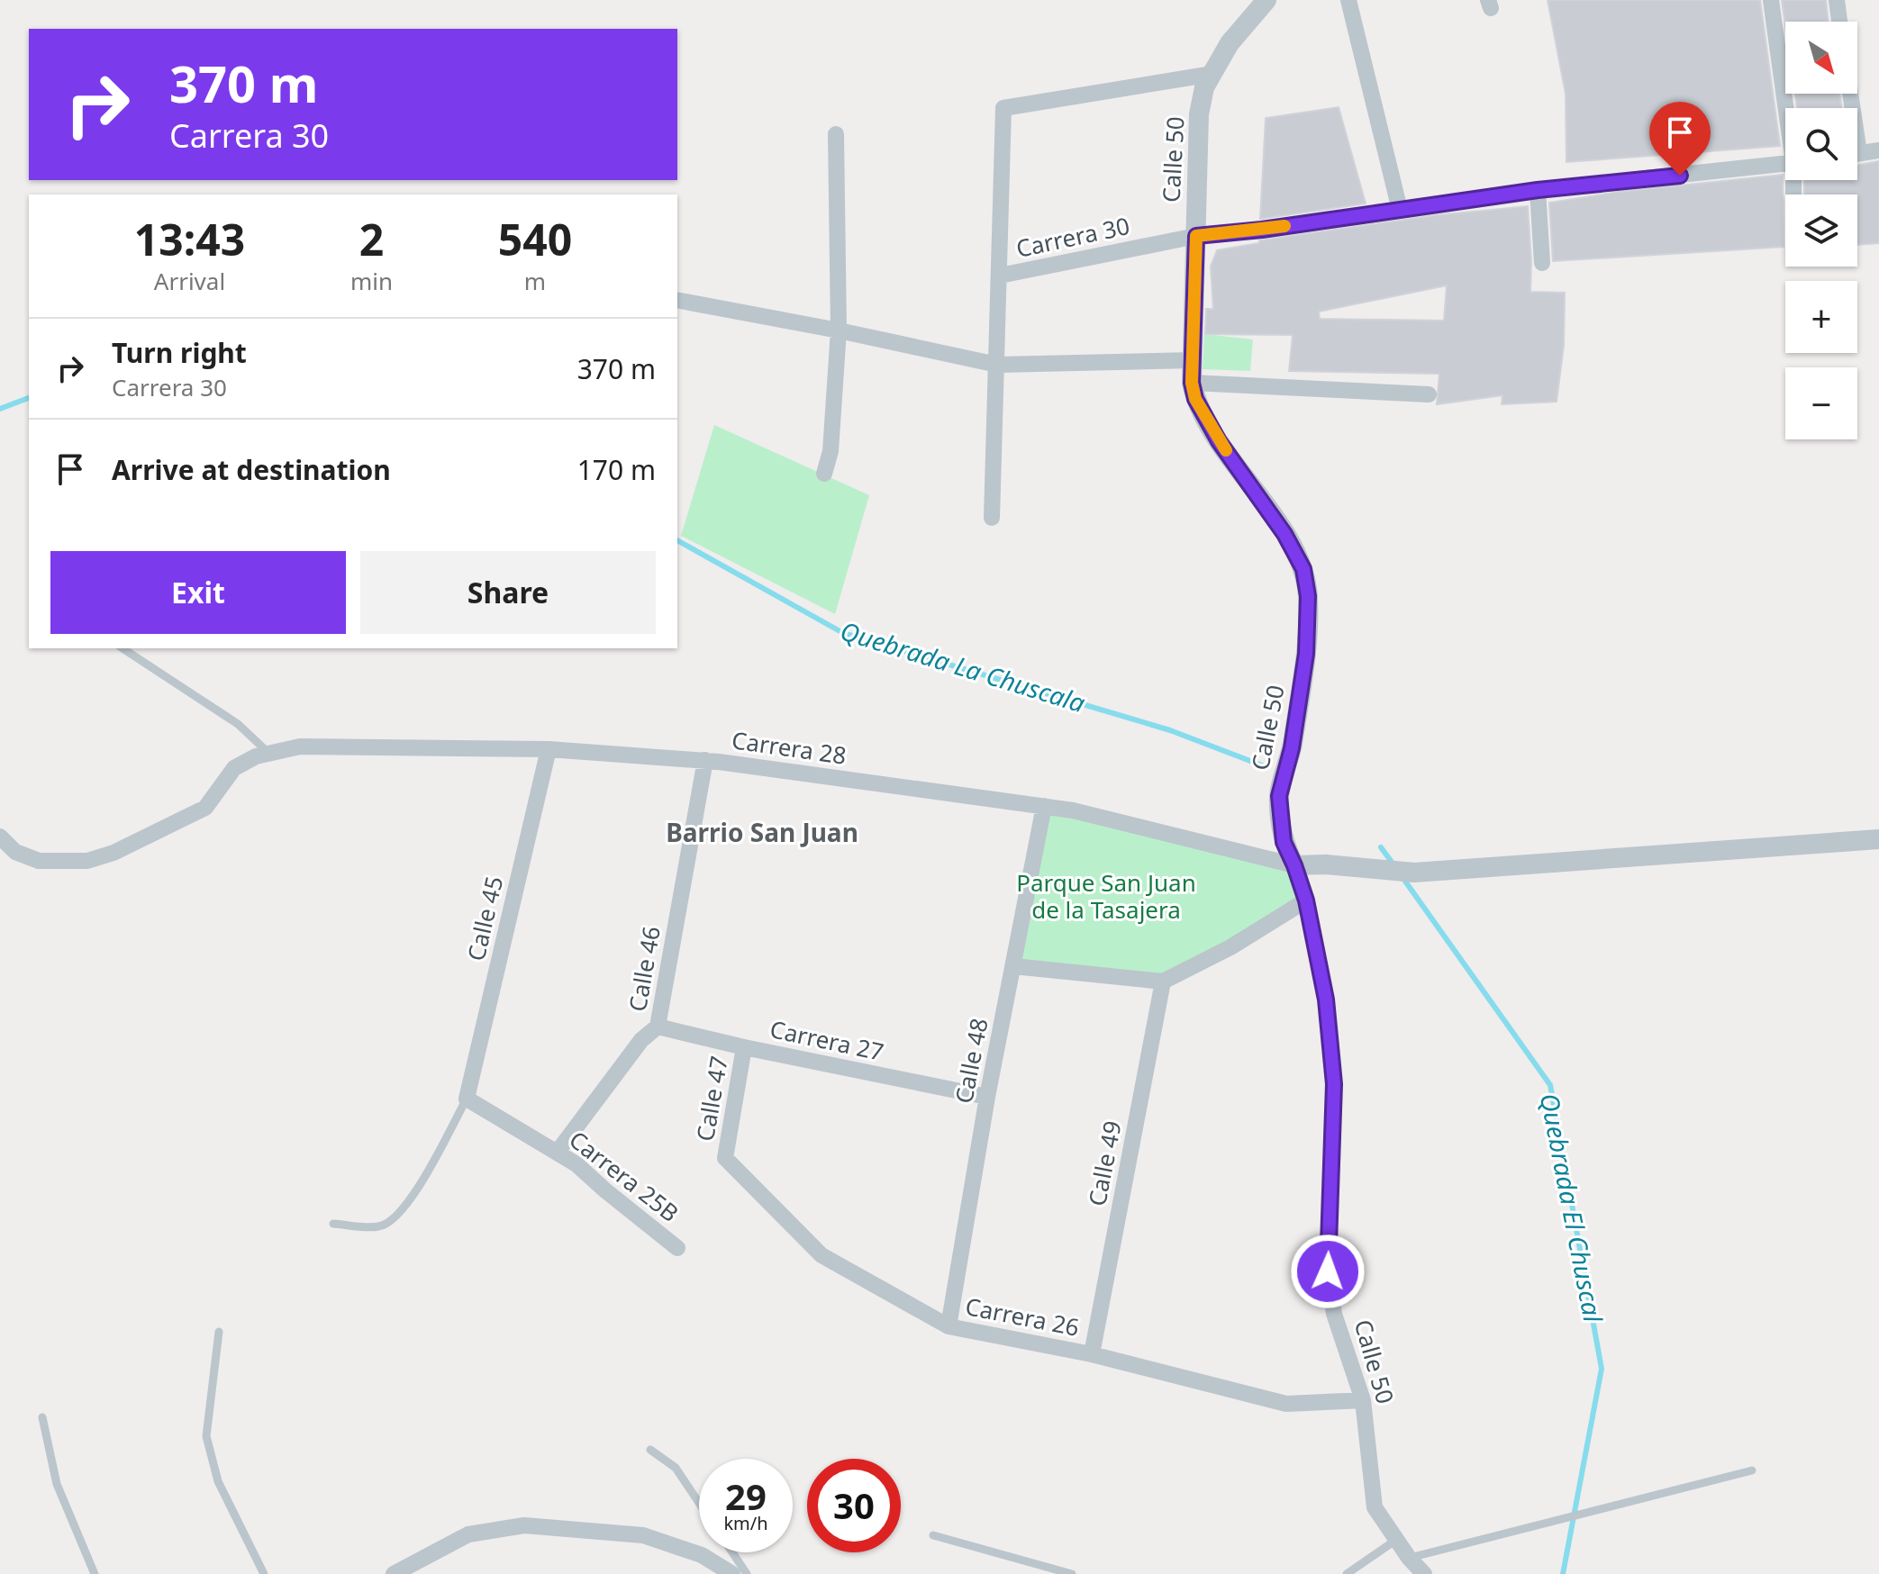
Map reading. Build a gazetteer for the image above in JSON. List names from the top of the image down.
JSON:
{
  "streets": {
    "street": [
      "Calle 50",
      "Carrera 30",
      "Carrera 28",
      "Calle 45",
      "Calle 46",
      "Carrera 27",
      "Calle 48",
      "Calle 47",
      "Calle 49",
      "Carrera 25B",
      "Carrera 26"
    ]
  },
  "crossings": [
    ["Calle 50", "Carrera 30"],
    ["Calle 50", "Carrera 28"],
    ["Calle 50", "Carrera 26"],
    ["Carrera 28", "Calle 45"],
    ["Carrera 28", "Calle 46"],
    ["Carrera 28", "Calle 48"],
    ["Calle 45", "Carrera 25B"],
    ["Calle 46", "Carrera 27"],
    ["Calle 46", "Carrera 25B"],
    ["Carrera 27", "Calle 48"],
    ["Carrera 27", "Calle 47"],
    ["Calle 48", "Carrera 26"],
    ["Calle 47", "Carrera 26"],
    ["Calle 49", "Carrera 26"]
  ],
  "districts": ["Barrio San Juan"],
  "water": ["Quebrada La Chuscala", "Quebrada El Chuscal"],
  "parks": ["Parque San Juan de la Tasajera"],
  "north": "bottom right",
  "page": {
    "map_buttons": ["+", "−"],
    "turn": ["370 m", "Carrera 30"],
    "eta": [
      "13:43",
      "Arrival",
      "2",
      "min",
      "540",
      "m"
    ],
    "list": [
      {
        "name": "Turn right",
        "note": "Carrera 30",
        "value": "370 m"
      },
      {
        "name": "Arrive at destination",
        "value": "170 m"
      }
    ],
    "buttons": ["Exit", "Share"],
    "speed": "29 km/h",
    "limit": "30"
  }
}
